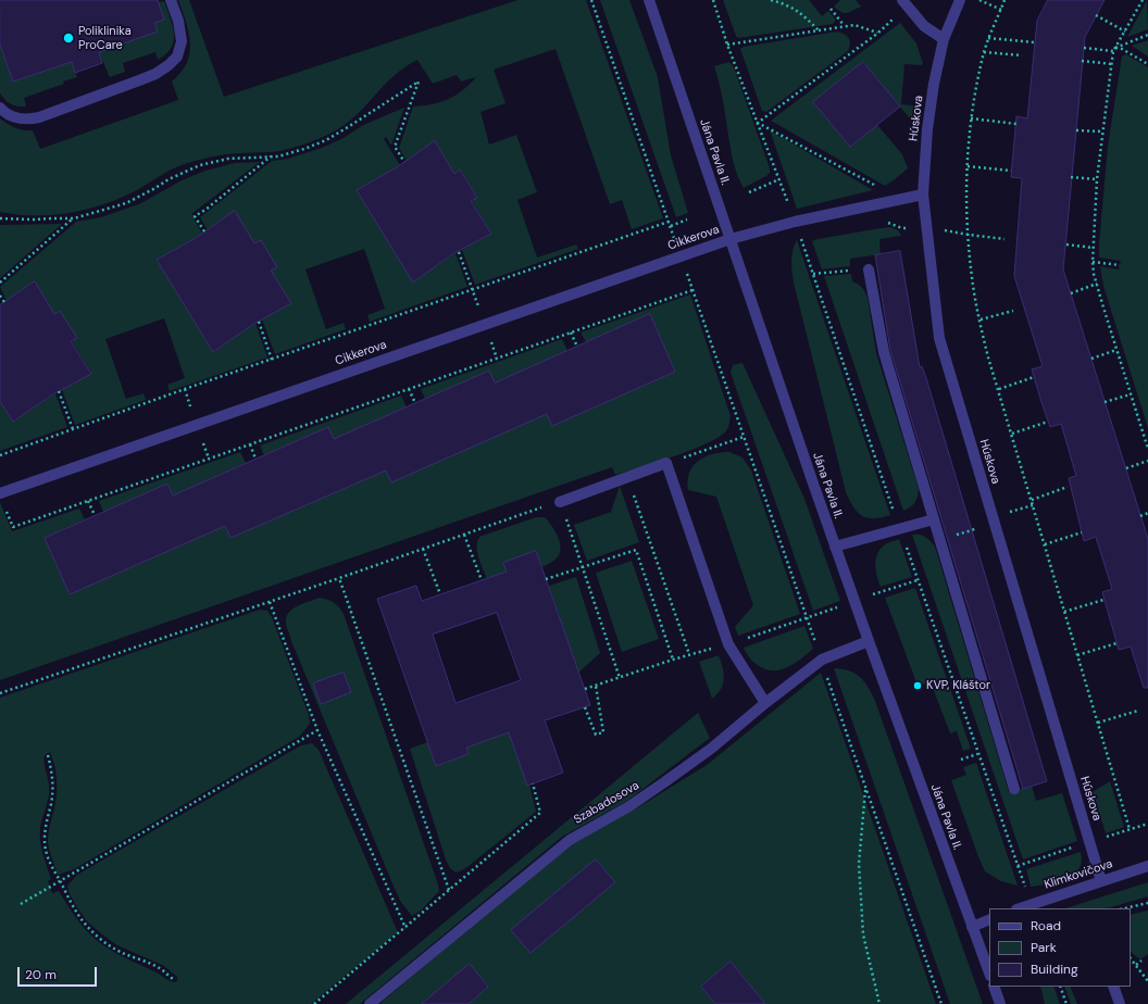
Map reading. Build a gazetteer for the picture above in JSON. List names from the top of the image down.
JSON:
{
  "streets": {
    "street": [
      "Húskova",
      "Jána Pavla II.",
      "Cikkerova",
      "Szabadosova",
      "Klimkovičova"
    ]
  },
  "crossings": [
    ["Húskova", "Cikkerova"],
    ["Húskova", "Klimkovičova"],
    ["Jána Pavla II.", "Cikkerova"],
    ["Jána Pavla II.", "Szabadosova"]
  ],
  "places": ["Poliklinika ProCare", "KVP, Kláštor"],
  "legend": ["Road", "Park", "Building"],
  "scale_bar": "20 m"
}
